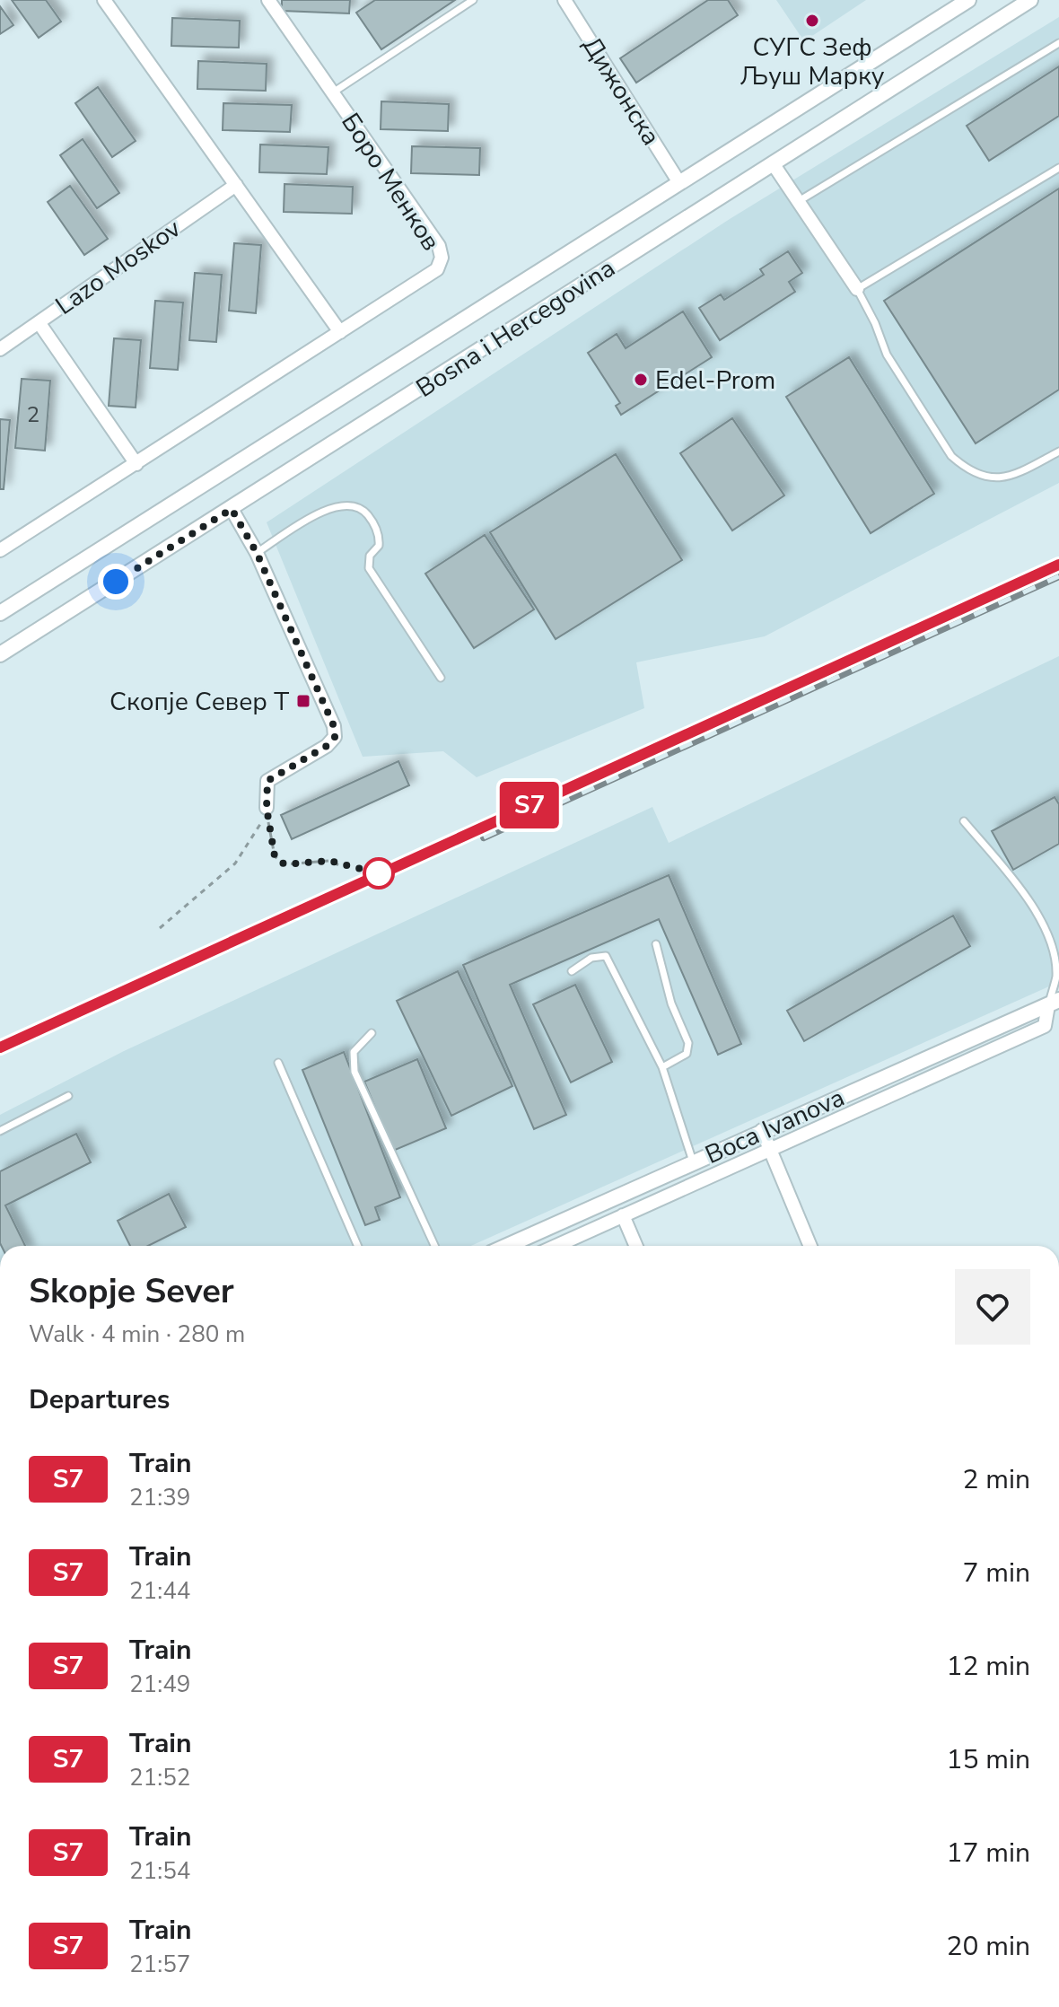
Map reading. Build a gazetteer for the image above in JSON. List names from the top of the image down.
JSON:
{
  "streets": {
    "street": [
      "Дижонска",
      "Боро Менков",
      "Lazo Moskov",
      "Bosna i Hercegovina",
      "Boca Ivanova"
    ]
  },
  "crossings": [
    ["Дижонска", "Bosna i Hercegovina"]
  ],
  "places": {
    "other": ["СУГС Зеф Љуш Марку", "Edel-Prom"],
    "transit": ["Скопје Север Т"]
  },
  "house_numbers": ["2"],
  "page": {
    "on_map": "S7",
    "heading": [
      ["Skopje Sever", "Walk · 4 min · 280 m"],
      "Departures"
    ],
    "list": [
      {
        "mark": "S7",
        "name": "Train",
        "note": "21:39",
        "value": "2 min"
      },
      {
        "mark": "S7",
        "name": "Train",
        "note": "21:44",
        "value": "7 min"
      },
      {
        "mark": "S7",
        "name": "Train",
        "note": "21:49",
        "value": "12 min"
      },
      {
        "mark": "S7",
        "name": "Train",
        "note": "21:52",
        "value": "15 min"
      },
      {
        "mark": "S7",
        "name": "Train",
        "note": "21:54",
        "value": "17 min"
      },
      {
        "mark": "S7",
        "name": "Train",
        "note": "21:57",
        "value": "20 min"
      }
    ]
  }
}
